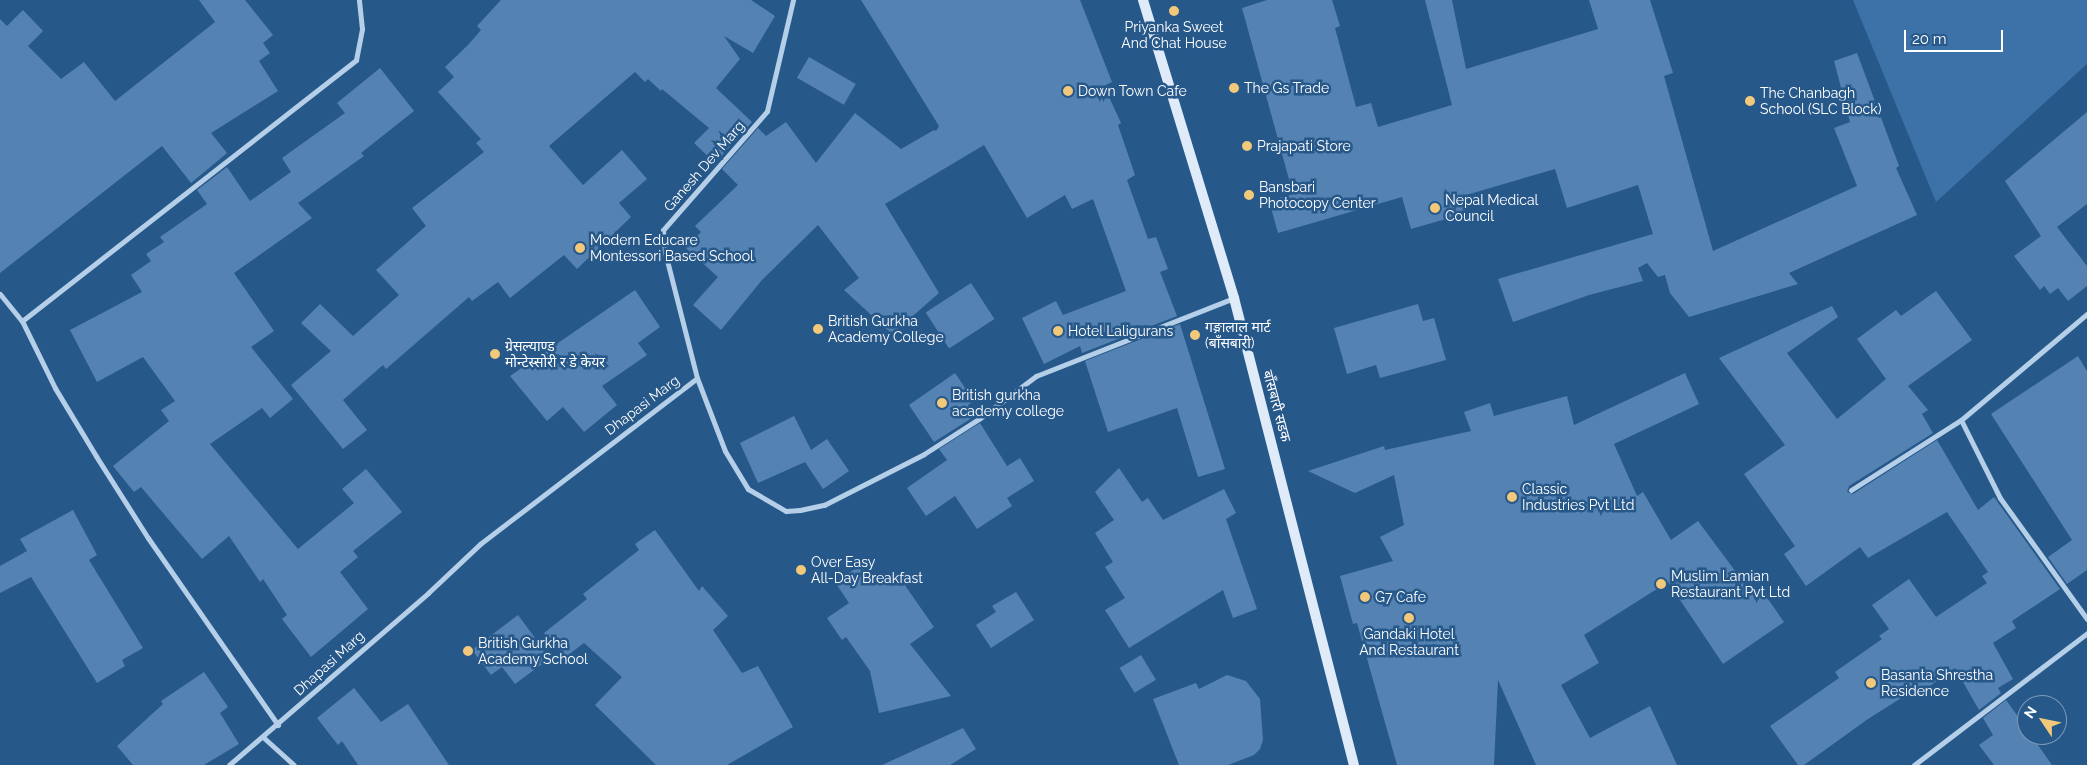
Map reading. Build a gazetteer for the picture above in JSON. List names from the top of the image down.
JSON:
{
  "streets": {
    "main road": ["बाँसबारी सडक"],
    "street": ["Ganesh Dev Marg", "Dhapasi Marg"]
  },
  "crossings": [
    ["Ganesh Dev Marg", "Dhapasi Marg"],
    ["Dhapasi Marg", "बाँसबारी सडक"]
  ],
  "places": [
    "Priyanka Sweet And Chat House",
    "The Gs Trade",
    "Down Town Cafe",
    "The Chanbagh School (SLC Block)",
    "Prajapati Store",
    "Bansbari Photocopy Center",
    "Nepal Medical Council",
    "Modern Educare Montessori Based School",
    "British Gurkha Academy College",
    "Hotel Laligurans",
    "गङ्गालाल मार्ट (बाँसबारी)",
    "ग्रेसल्याण्ड मोन्टेस्सोरी र डे केयर",
    "British gurkha academy college",
    "Classic Industries Pvt Ltd",
    "Over Easy All-Day Breakfast",
    "Muslim Lamian Restaurant Pvt Ltd",
    "G7 Cafe",
    "Gandaki Hotel And Restaurant",
    "British Gurkha Academy School",
    "Basanta Shrestha Residence"
  ],
  "scale_bar": "20 m",
  "north": "top left"
}
